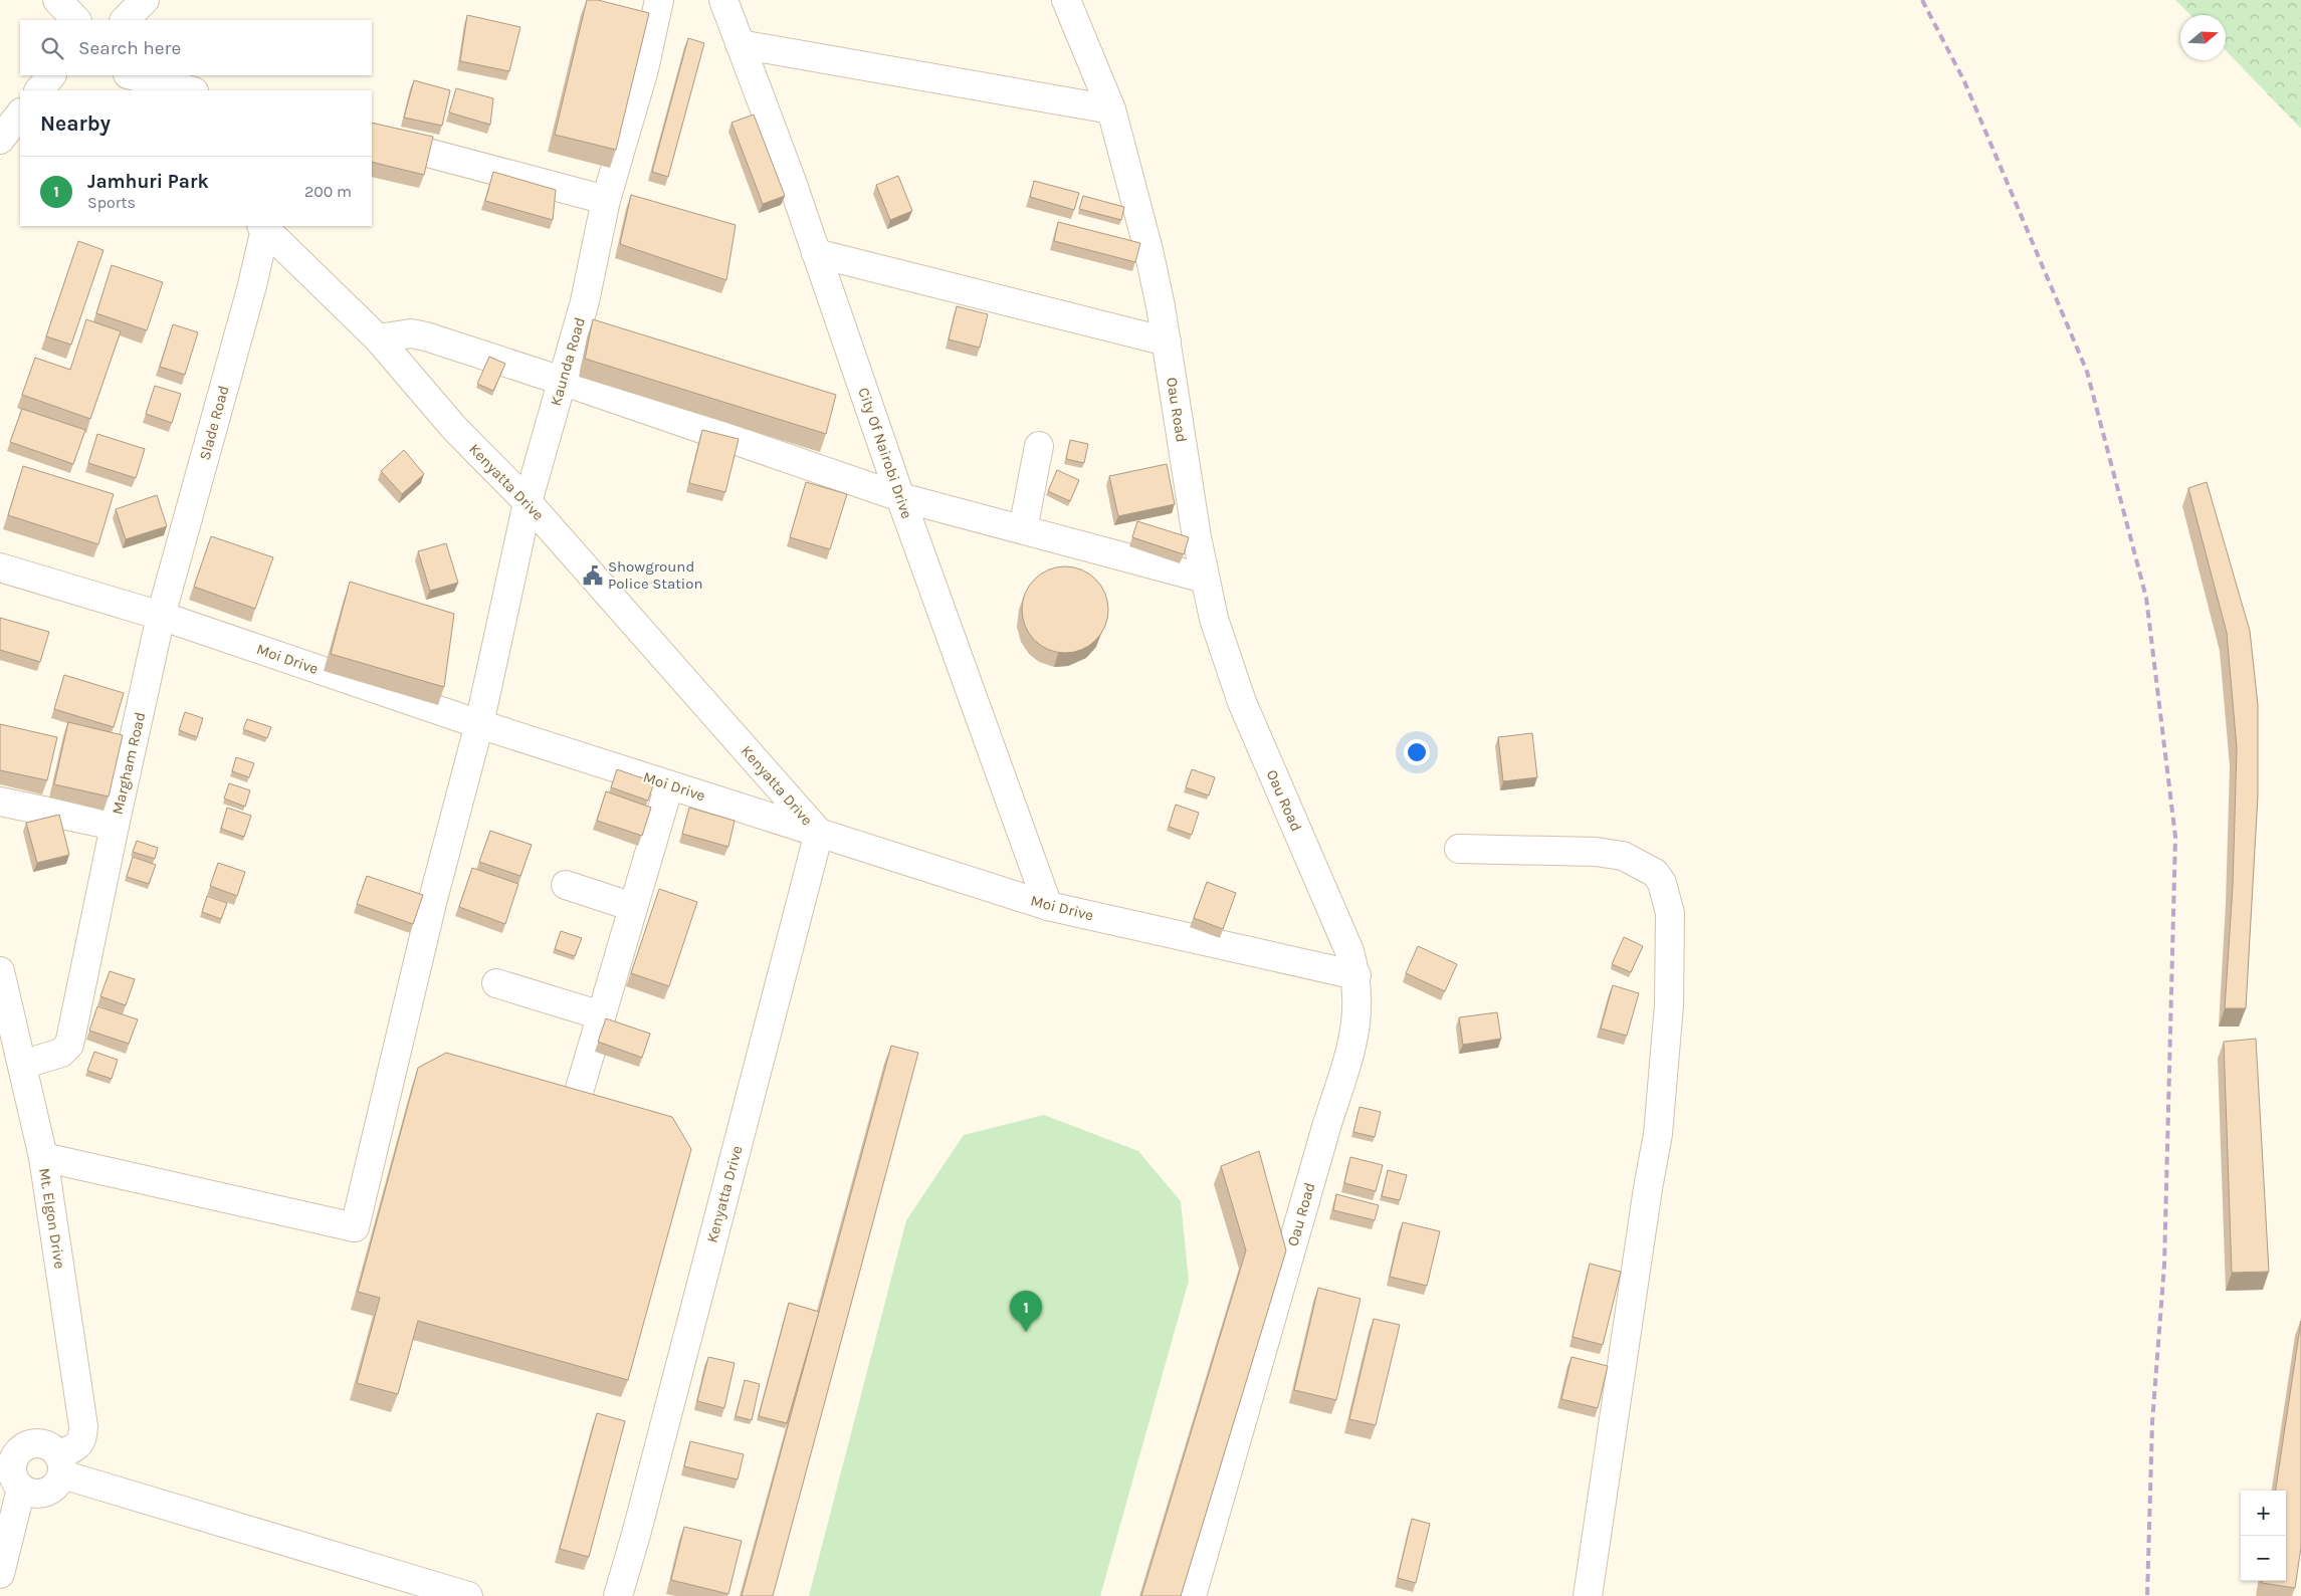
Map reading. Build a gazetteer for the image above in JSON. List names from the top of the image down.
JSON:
{
  "streets": {
    "street": [
      "Kaunda Road",
      "Oau Road",
      "Slade Road",
      "City Of Nairobi Drive",
      "Kenyatta Drive",
      "Moi Drive",
      "Margham Road",
      "Mt. Elgon Drive"
    ]
  },
  "crossings": [
    ["Kaunda Road", "Kenyatta Drive"],
    ["Kaunda Road", "Moi Drive"],
    ["Kaunda Road", "Mt. Elgon Drive"],
    ["Oau Road", "Moi Drive"],
    ["Slade Road", "Kenyatta Drive"],
    ["Slade Road", "Moi Drive"],
    ["Slade Road", "Margham Road"],
    ["City Of Nairobi Drive", "Moi Drive"],
    ["Kenyatta Drive", "Moi Drive"],
    ["Moi Drive", "Margham Road"]
  ],
  "places": {
    "public building": ["Showground Police Station"]
  },
  "north": "right",
  "page": {
    "search": "Search here",
    "heading": "Nearby",
    "list": [
      {
        "mark": "1",
        "name": "Jamhuri Park",
        "note": "Sports",
        "value": "200 m"
      }
    ],
    "pins": "1",
    "map_buttons": ["+", "−"]
  }
}
